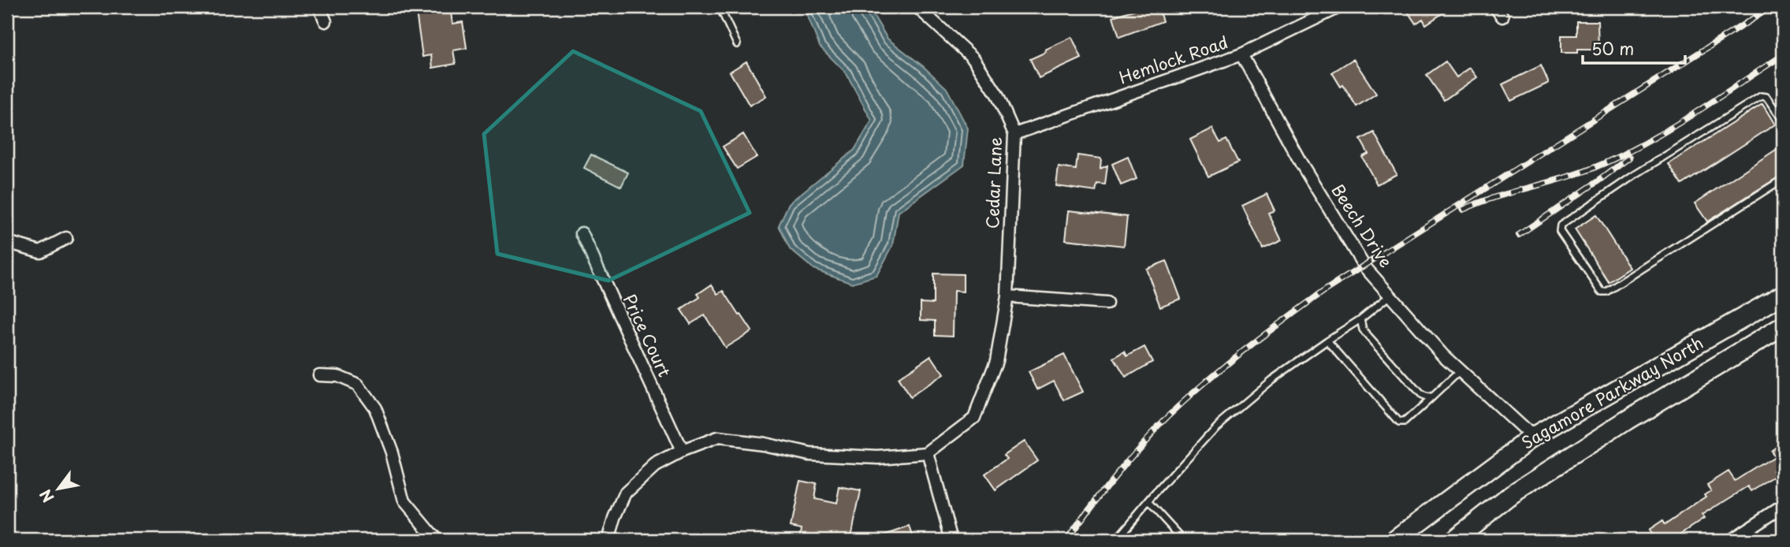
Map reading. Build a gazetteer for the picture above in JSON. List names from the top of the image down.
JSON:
{
  "streets": {
    "main road": ["Sagamore Parkway North"],
    "street": [
      "Hemlock Road",
      "Cedar Lane",
      "Beech Drive",
      "Price Court"
    ]
  },
  "crossings": [
    ["Hemlock Road", "Cedar Lane"],
    ["Hemlock Road", "Beech Drive"],
    ["Beech Drive", "Sagamore Parkway North"]
  ],
  "scale_bar": "50 m",
  "north": "bottom left"
}
